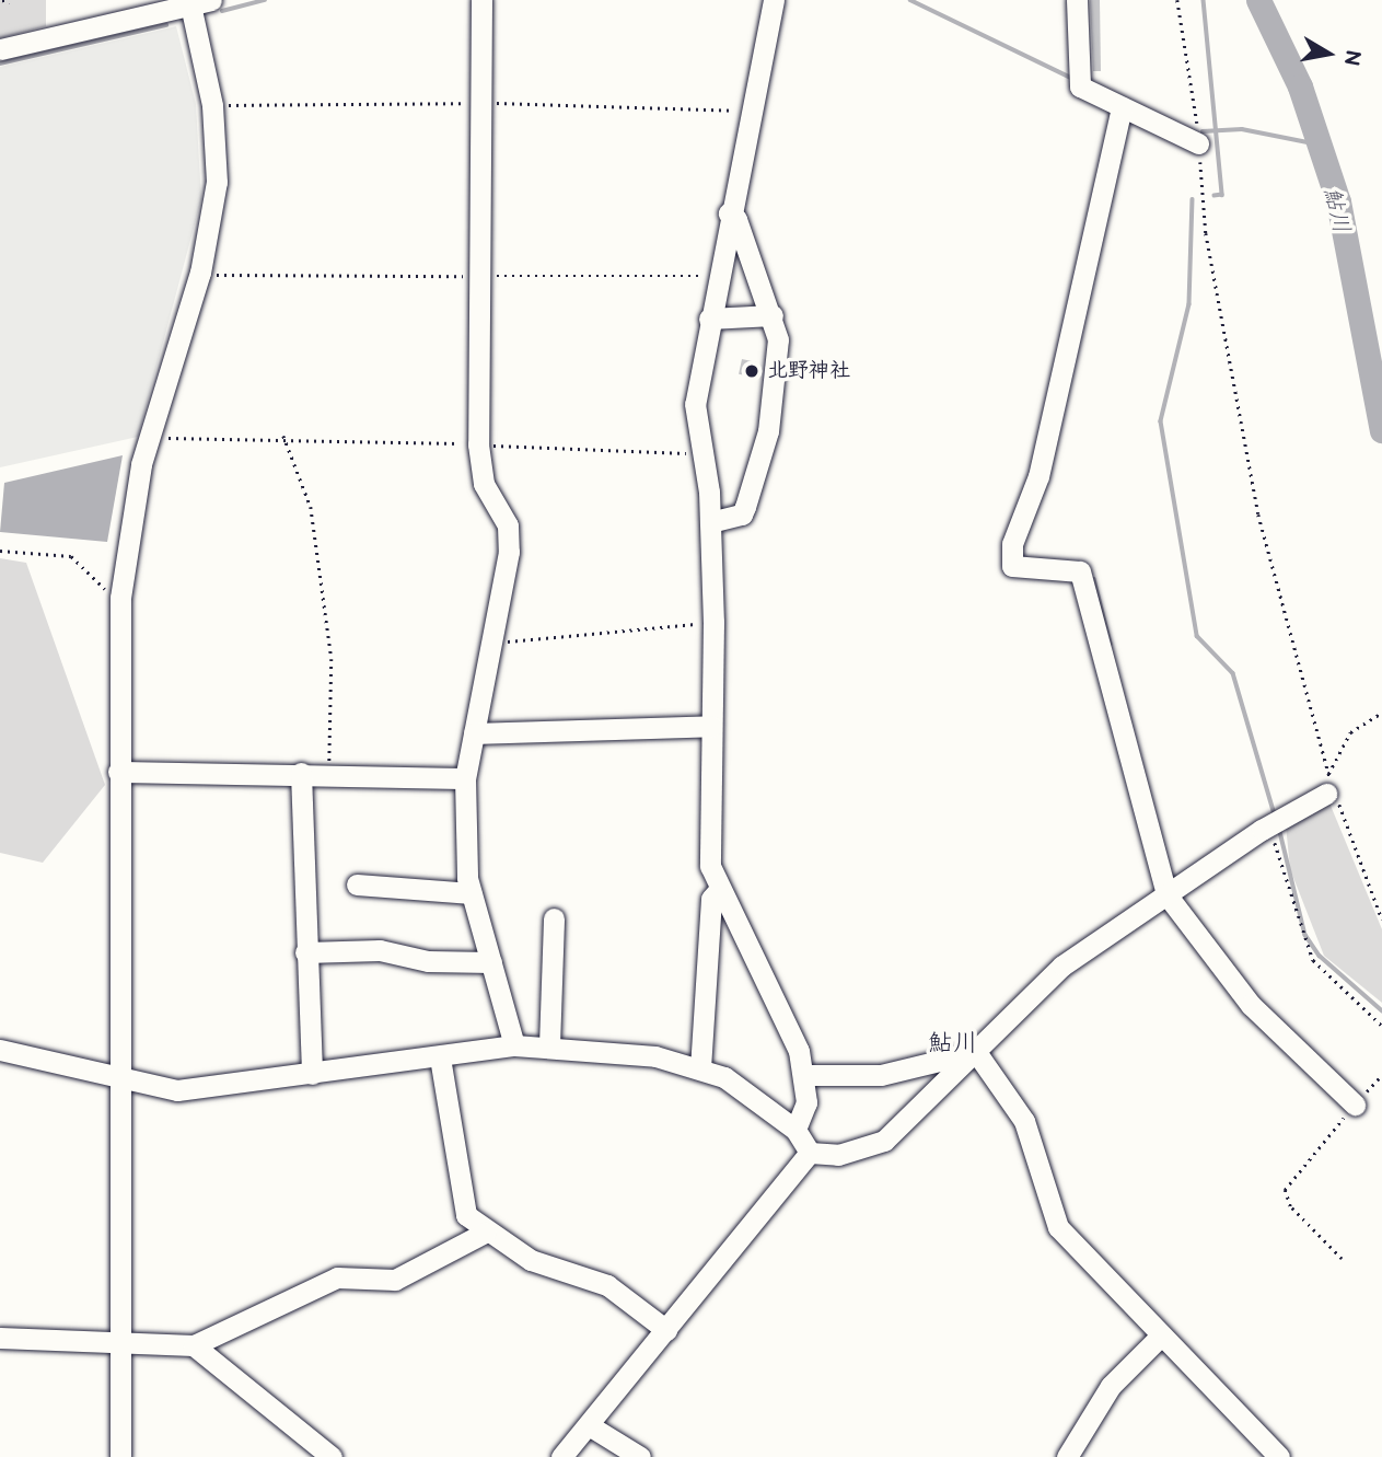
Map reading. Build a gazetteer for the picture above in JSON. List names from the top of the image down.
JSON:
{
  "districts": ["鮎川"],
  "water": ["鮎川"],
  "places": ["北野神社"],
  "north": "right"
}
